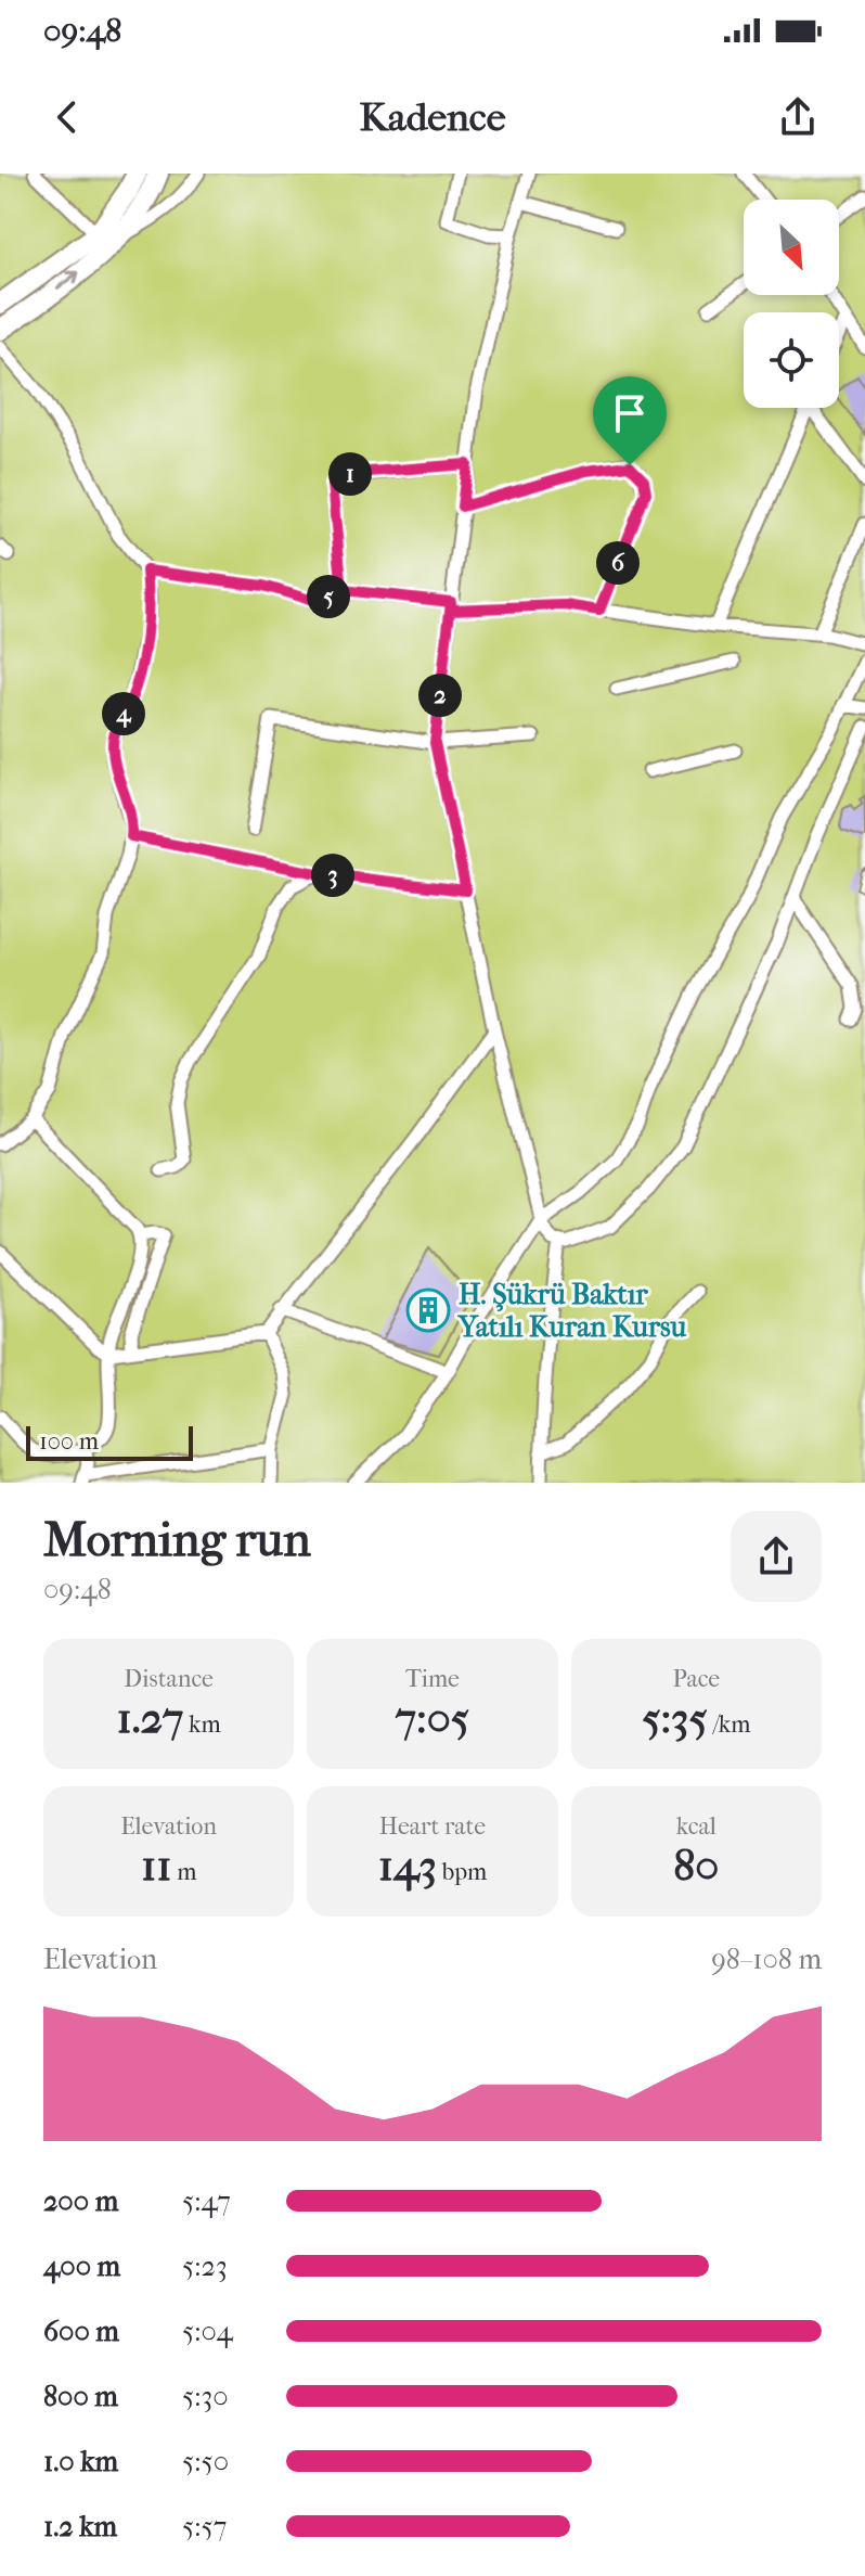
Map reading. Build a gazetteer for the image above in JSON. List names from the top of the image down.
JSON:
{
  "places": {
    "building": ["H. Şükrü Baktır Yatılı Kuran Kursu"]
  },
  "scale_bar": "100 m",
  "north": "bottom right",
  "page": {
    "status": "09:48",
    "header": "Kadence",
    "pins": [
      "1",
      "6",
      "5",
      "2",
      "4",
      "3"
    ],
    "scale": "100 m",
    "heading": ["Morning run", "09:48"],
    "stats": [
      ["Distance", "1.27 km"],
      ["Time", "7:05"],
      ["Pace", "5:35 /km"],
      ["Elevation", "11 m"],
      ["Heart rate", "143 bpm"],
      ["kcal", "80"]
    ],
    "chart": ["Elevation", "98–108 m"],
    "list": [
      {
        "name": "200 m",
        "note": "5:47"
      },
      {
        "name": "400 m",
        "note": "5:23"
      },
      {
        "name": "600 m",
        "note": "5:04"
      },
      {
        "name": "800 m",
        "note": "5:30"
      },
      {
        "name": "1.0 km",
        "note": "5:50"
      },
      {
        "name": "1.2 km",
        "note": "5:57"
      }
    ]
  }
}
